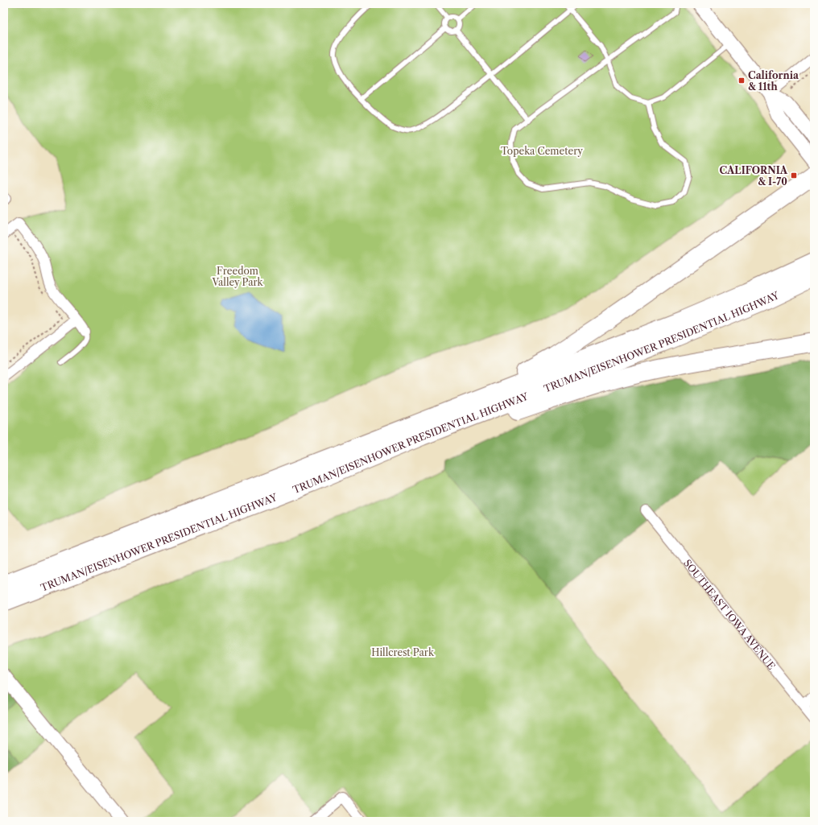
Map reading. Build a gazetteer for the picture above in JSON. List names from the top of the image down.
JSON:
{
  "streets": {
    "highway": ["TRUMAN/EISENHOWER PRESIDENTIAL HIGHWAY"],
    "street": ["SOUTHEAST IOWA AVENUE"]
  },
  "parks": ["Topeka Cemetery", "Freedom Valley Park", "Hillcrest Park"],
  "places": {
    "transit": ["California & 11th", "CALIFORNIA & I-70"]
  }
}
